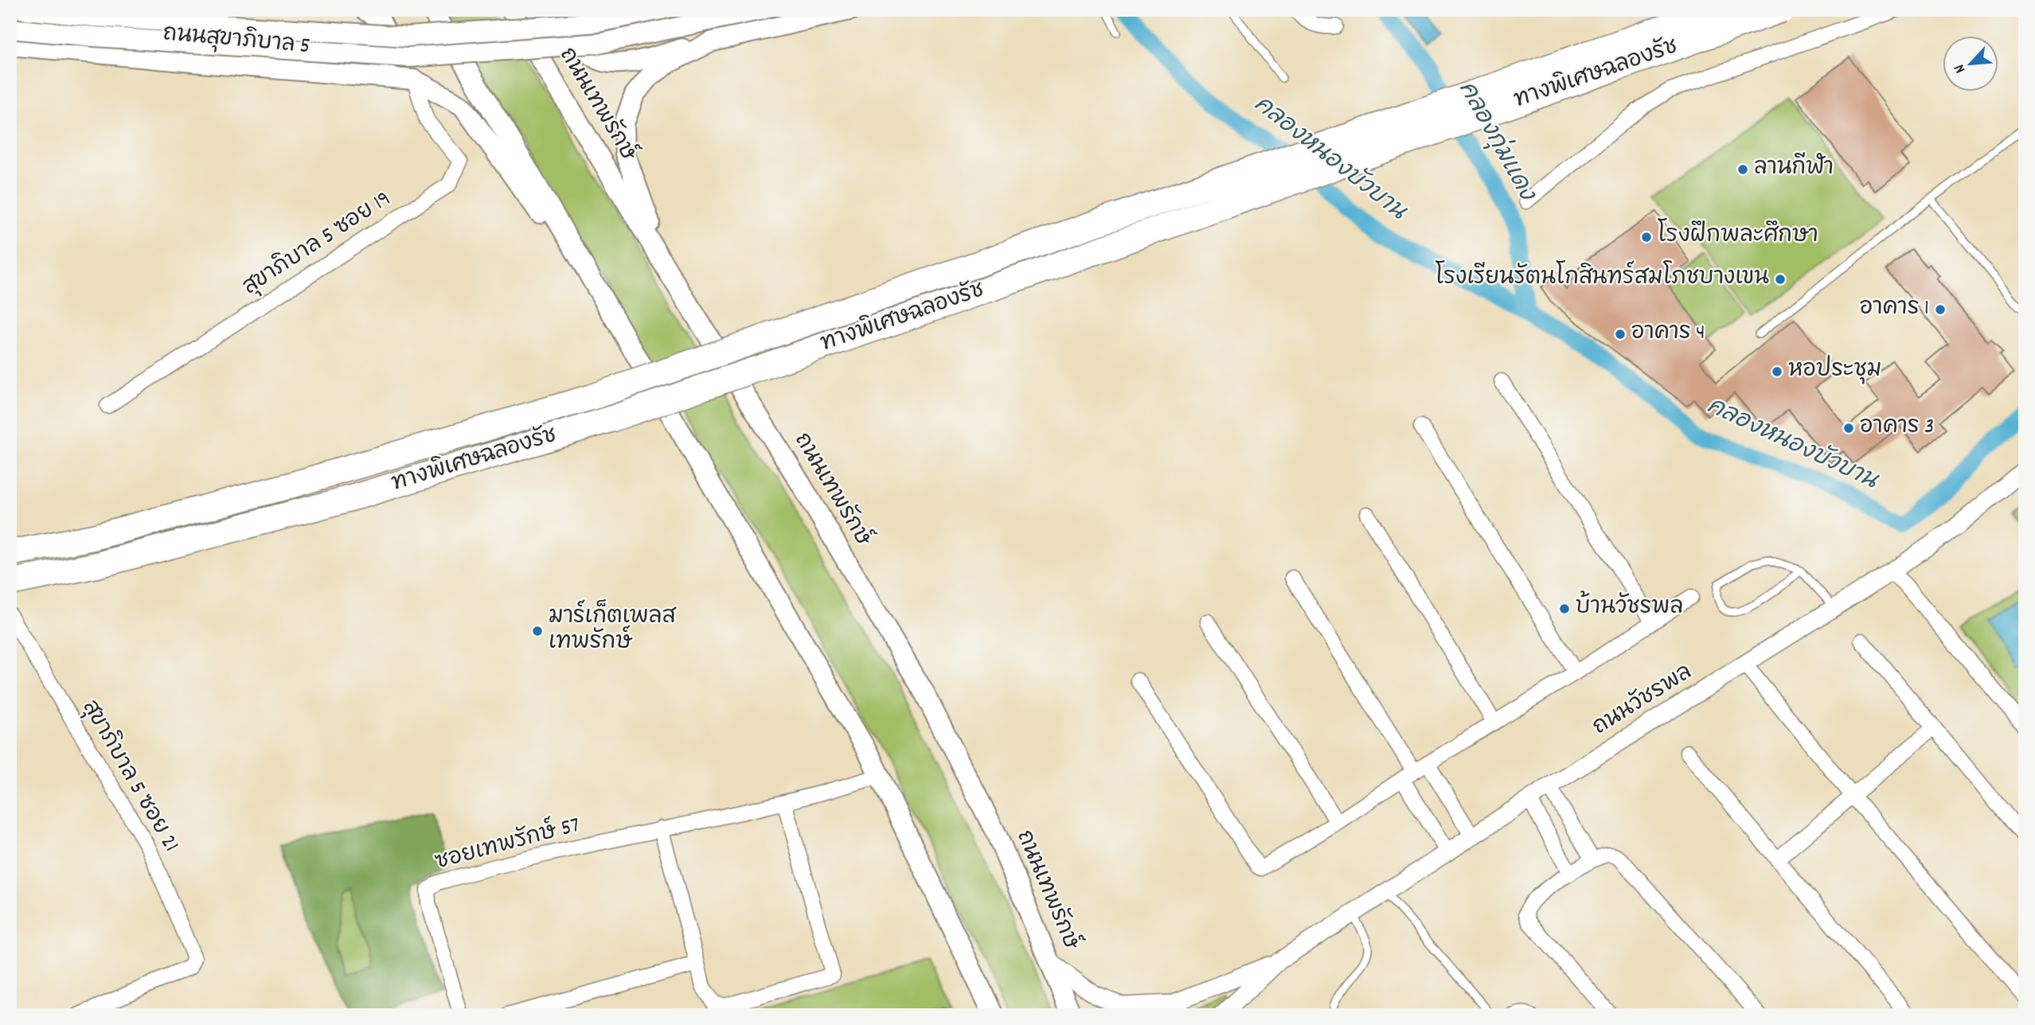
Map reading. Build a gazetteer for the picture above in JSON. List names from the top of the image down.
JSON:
{
  "streets": {
    "highway": ["ทางพิเศษฉลองรัช"],
    "main road": ["ถนนสุขาภิบาล 5", "ถนนเทพรักษ์"],
    "street": [
      "สุขาภิบาล 5 ซอย 19",
      "ถนนวัชรพล",
      "สุขาภิบาล 5 ซอย 21",
      "ซอยเทพรักษ์ 57"
    ]
  },
  "crossings": [
    ["ถนนสุขาภิบาล 5", "สุขาภิบาล 5 ซอย 19"],
    ["ถนนเทพรักษ์", "ถนนวัชรพล"]
  ],
  "water": ["คลองกุ่มแดง", "คลองหนองบัวบาน"],
  "places": [
    "ลานกีฬา",
    "โรงฝึกพละศึกษา",
    "โรงเรียนรัตนโกสินทร์สมโภชบางเขน",
    "อาคาร 1",
    "อาคาร 4",
    "หอประชุม",
    "อาคาร 3",
    "บ้านวัชรพล",
    "มาร์เก็ตเพลส เทพรักษ์"
  ],
  "north": "bottom left"
}
